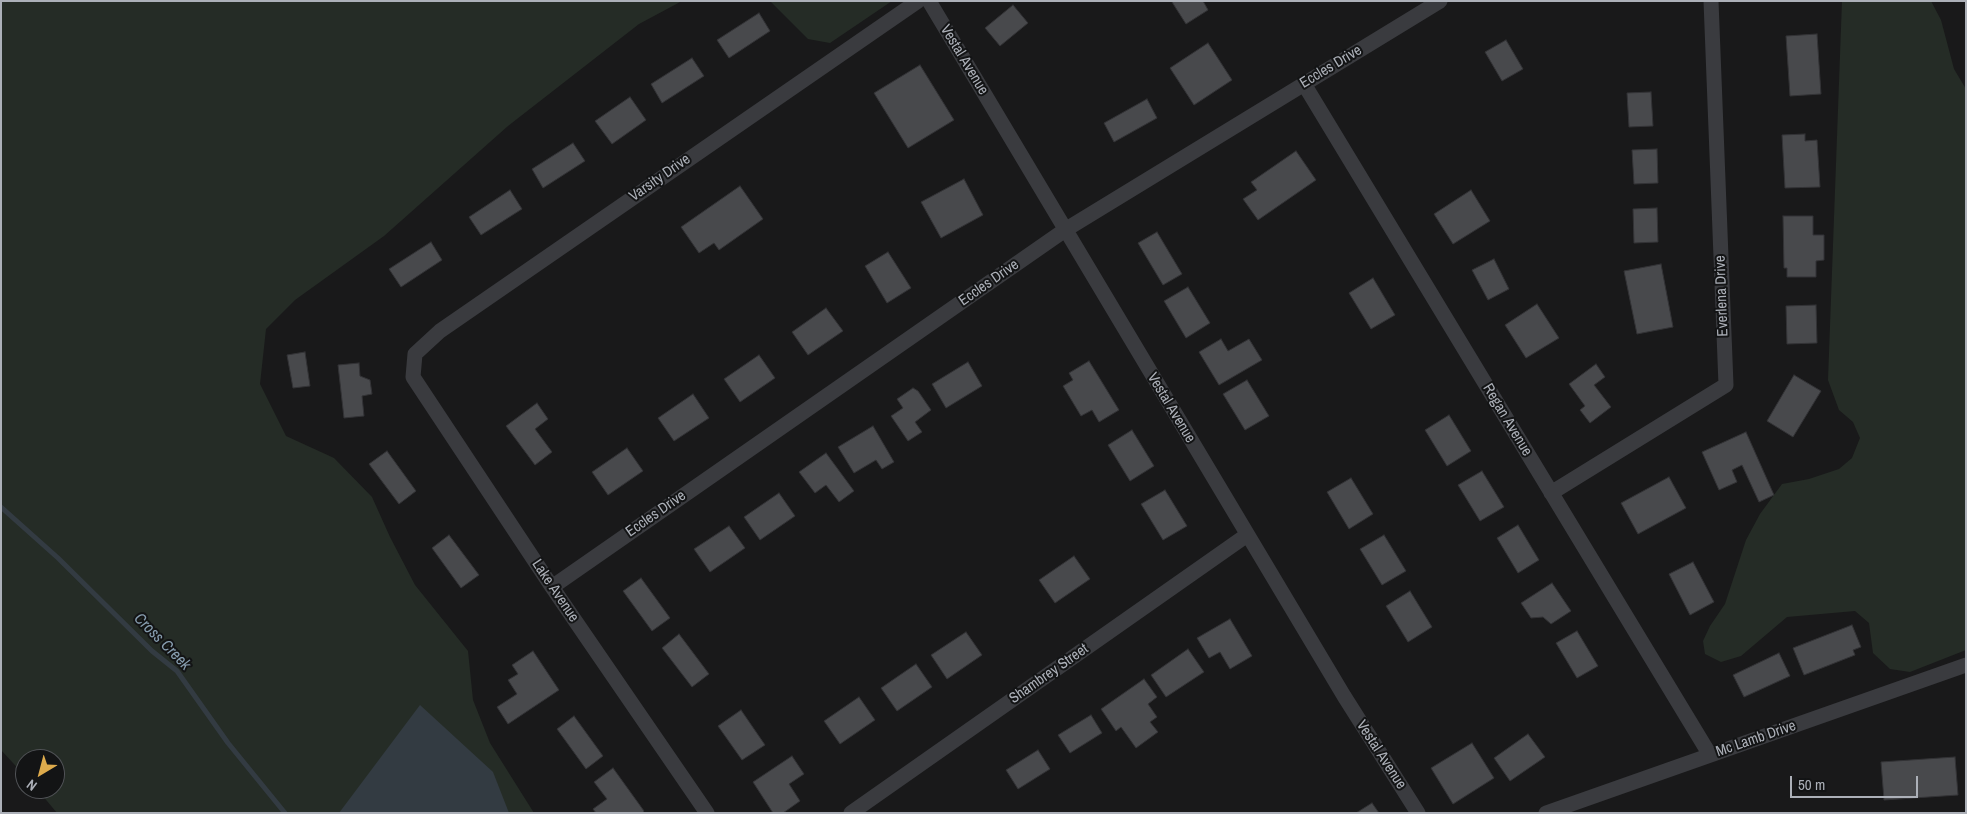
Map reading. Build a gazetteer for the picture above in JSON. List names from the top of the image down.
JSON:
{
  "streets": {
    "street": [
      "Vestal Avenue",
      "Eccles Drive",
      "Varsity Drive",
      "Everlena Drive",
      "Regan Avenue",
      "Lake Avenue",
      "Shambrey Street",
      "Mc Lamb Drive"
    ]
  },
  "crossings": [
    ["Vestal Avenue", "Eccles Drive"],
    ["Vestal Avenue", "Shambrey Street"],
    ["Eccles Drive", "Regan Avenue"],
    ["Eccles Drive", "Lake Avenue"],
    ["Varsity Drive", "Lake Avenue"],
    ["Everlena Drive", "Regan Avenue"],
    ["Regan Avenue", "Mc Lamb Drive"]
  ],
  "water": ["Cross Creek"],
  "scale_bar": "50 m",
  "north": "bottom left"
}
